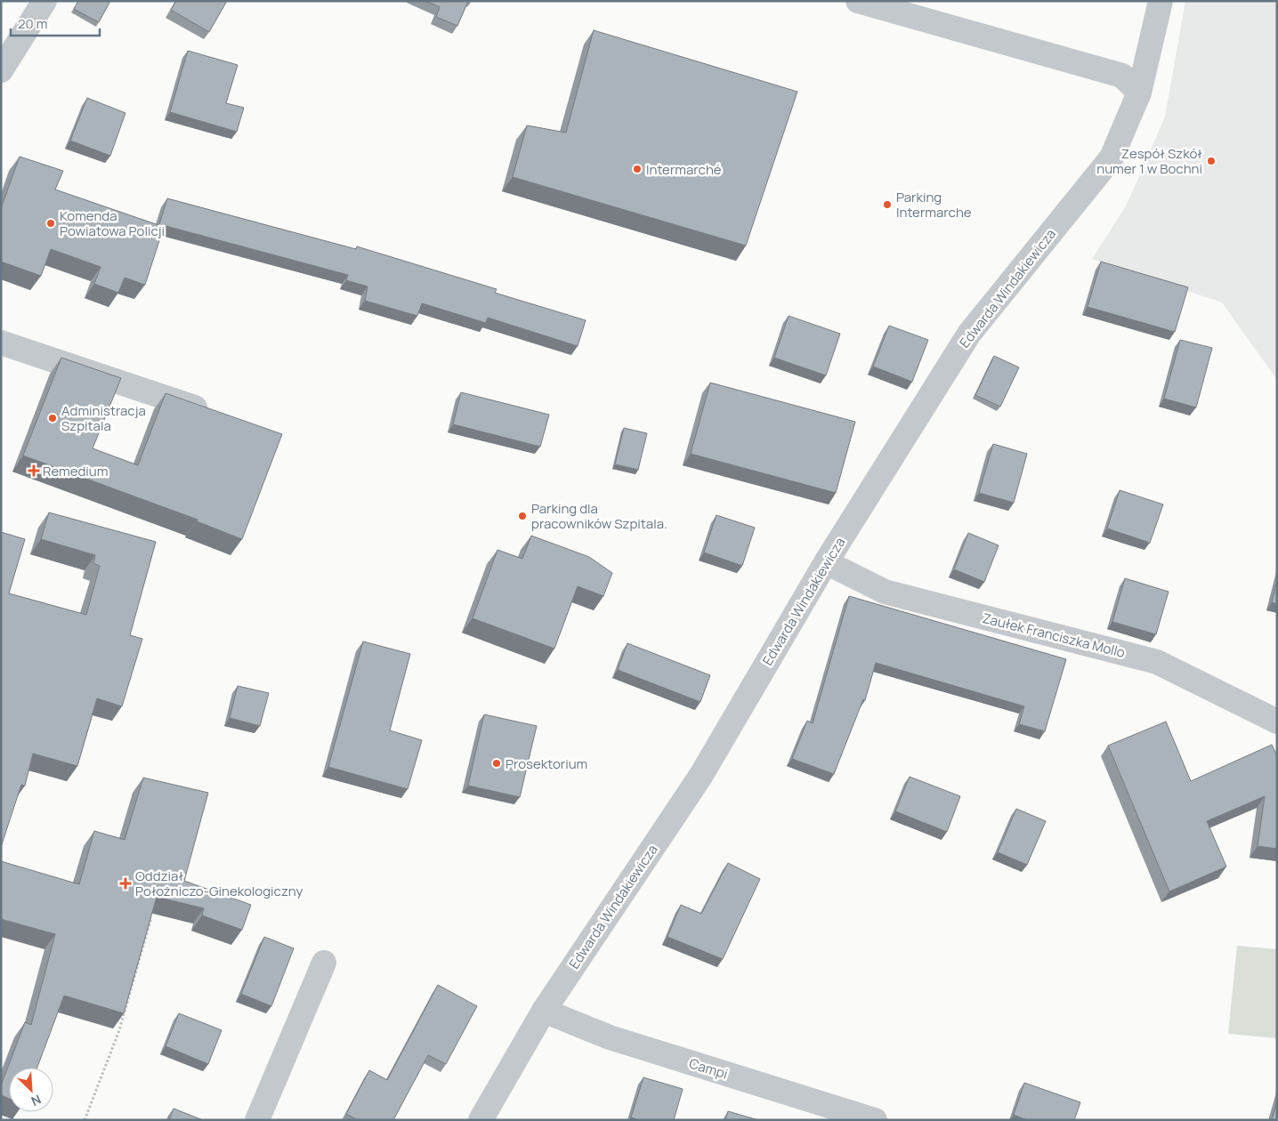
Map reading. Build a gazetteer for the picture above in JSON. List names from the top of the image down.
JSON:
{
  "streets": {
    "street": ["Edwarda Windakiewicza", "Zaułek Franciszka Mollo", "Campi"]
  },
  "crossings": [
    ["Edwarda Windakiewicza", "Zaułek Franciszka Mollo"],
    ["Edwarda Windakiewicza", "Campi"]
  ],
  "places": {
    "other": [
      "Zespół Szkół numer 1 w Bochni",
      "Intermarché",
      "Parking Intermarche",
      "Komenda Powiatowa Policji",
      "Administracja Szpitala",
      "Parking dla pracowników Szpitala.",
      "Prosektorium"
    ],
    "health": ["Remedium", "Oddział Położniczo-Ginekologiczny"]
  },
  "scale_bar": "20 m",
  "north": "bottom right"
}
